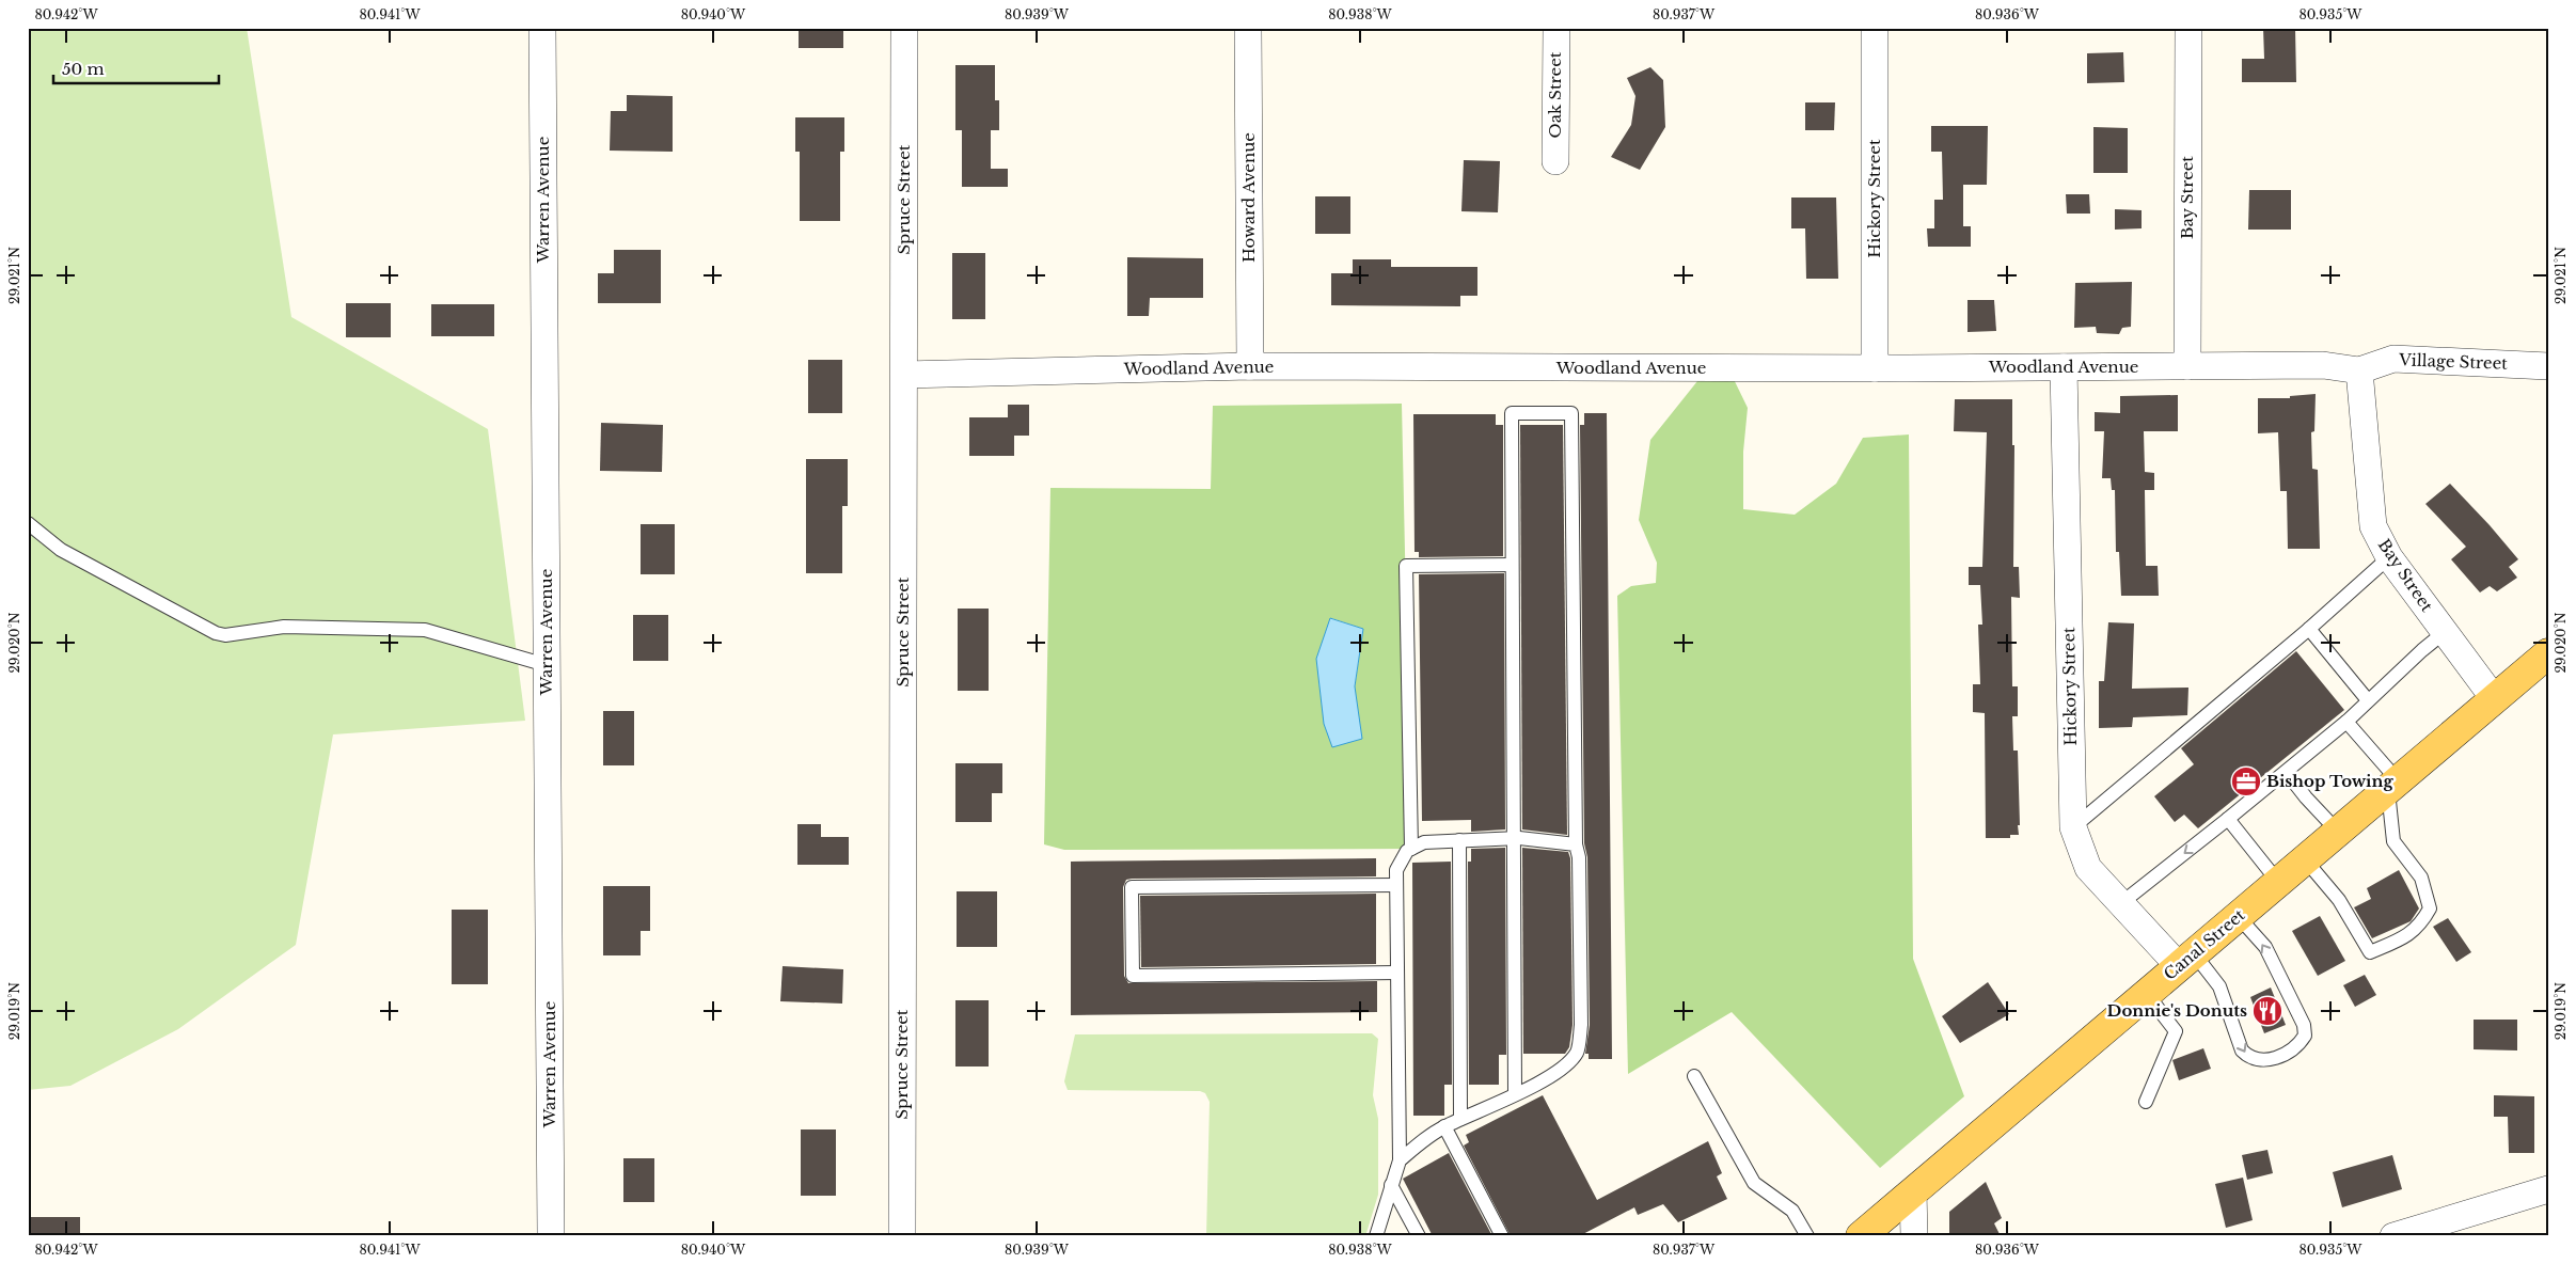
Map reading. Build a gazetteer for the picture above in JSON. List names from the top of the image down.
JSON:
{
  "streets": {
    "main road": ["Canal Street"],
    "street": [
      "Oak Street",
      "Howard Avenue",
      "Bay Street",
      "Hickory Street",
      "Warren Avenue",
      "Spruce Street",
      "Village Street",
      "Woodland Avenue"
    ]
  },
  "crossings": [
    ["Howard Avenue", "Woodland Avenue"],
    ["Bay Street", "Village Street"],
    ["Bay Street", "Woodland Avenue"],
    ["Bay Street", "Canal Street"],
    ["Hickory Street", "Woodland Avenue"],
    ["Hickory Street", "Canal Street"],
    ["Spruce Street", "Woodland Avenue"],
    ["Village Street", "Woodland Avenue"]
  ],
  "places": {
    "office": ["Bishop Towing"],
    "restaurant": ["Donnie's Donuts"]
  },
  "scale_bar": "50 m",
  "coordinates": [
    "80.942°W",
    "80.941°W",
    "80.940°W",
    "80.939°W",
    "80.938°W",
    "80.937°W",
    "80.936°W",
    "80.935°W",
    "29.021°N",
    "29.020°N",
    "29.019°N"
  ]
}
